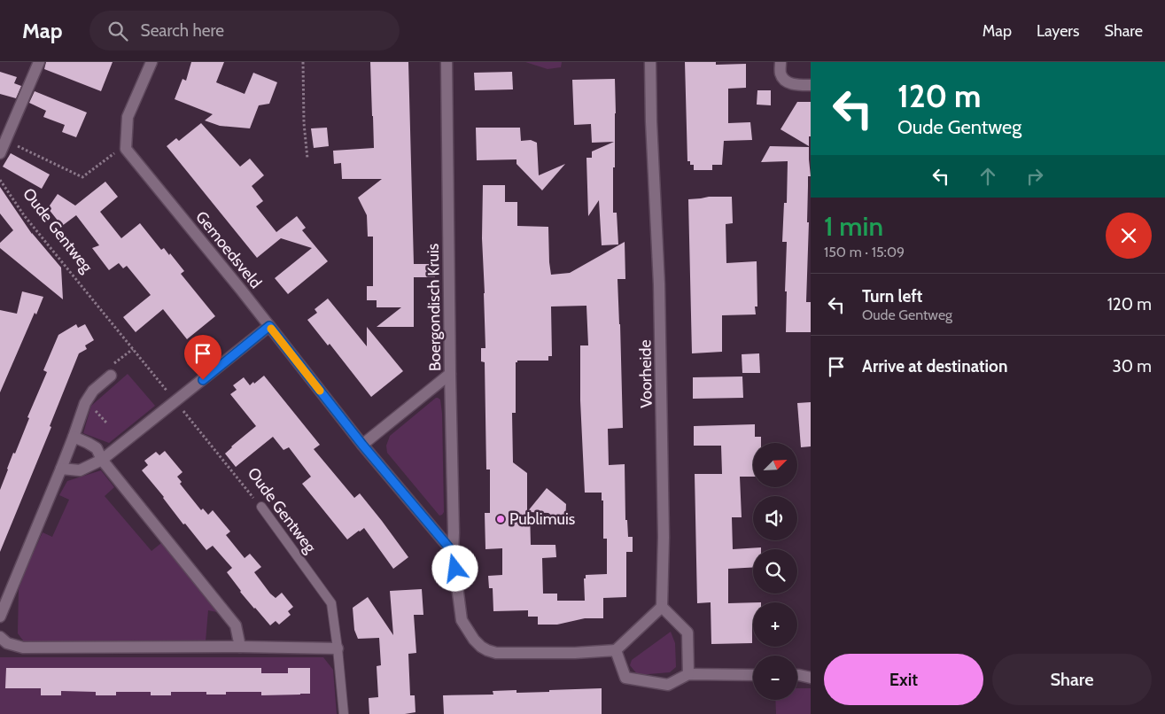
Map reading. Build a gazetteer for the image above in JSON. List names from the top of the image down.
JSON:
{
  "streets": {
    "street": ["Gemoedsveld", "Boergondisch Kruis", "Voorheide"],
    "lane": ["Oude Gentweg"]
  },
  "crossings": [
    ["Gemoedsveld", "Boergondisch Kruis"]
  ],
  "places": ["Publimuis"],
  "north": "top right",
  "page": {
    "header": "Map",
    "search": "Search here",
    "nav": ["Map", "Layers", "Share"],
    "turn": ["120 m", "Oude Gentweg"],
    "heading": ["1 min", "150 m · 15:09"],
    "list": [
      {
        "name": "Turn left",
        "note": "Oude Gentweg",
        "value": "120 m"
      },
      {
        "name": "Arrive at destination",
        "value": "30 m"
      }
    ],
    "map_buttons": ["+", "−"],
    "buttons": ["Exit", "Share"]
  }
}
